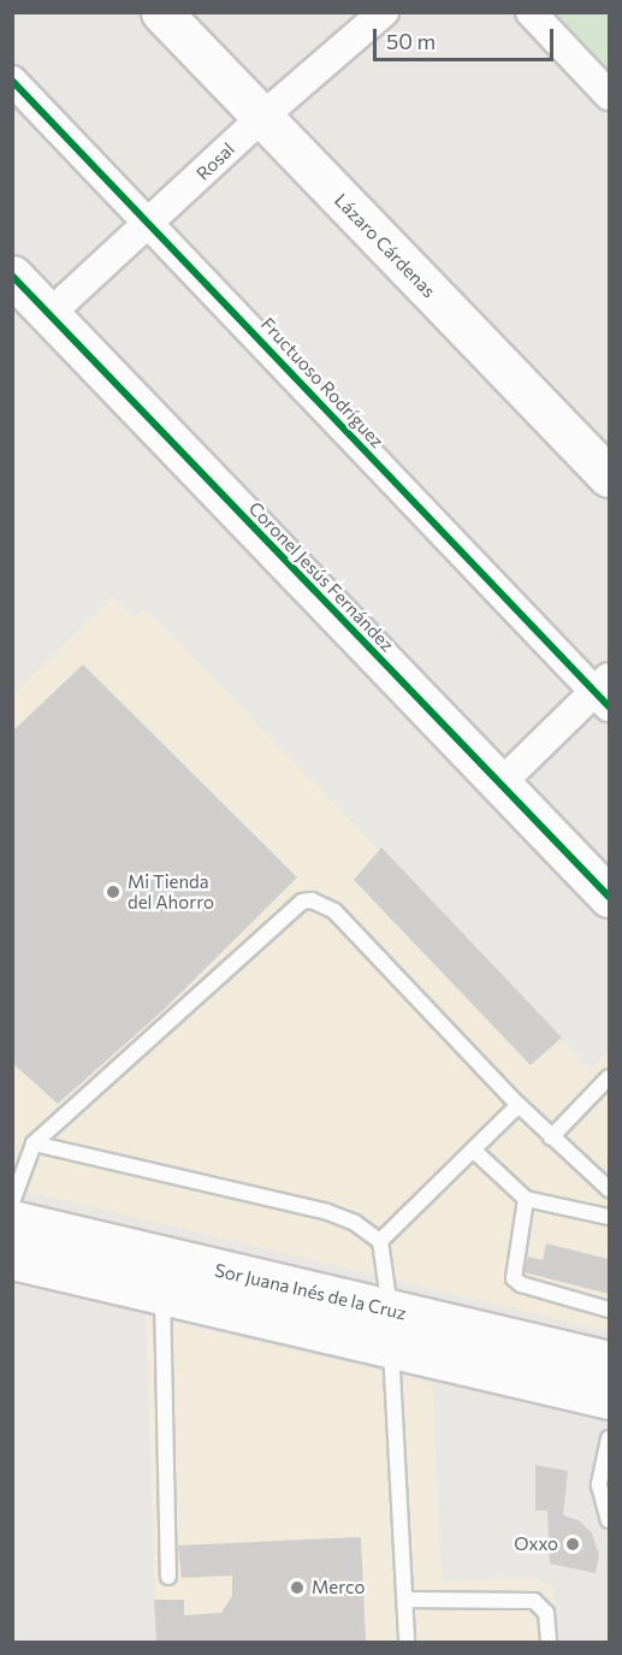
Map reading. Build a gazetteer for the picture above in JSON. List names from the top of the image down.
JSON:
{
  "streets": {
    "street": [
      "Rosal",
      "Lázaro Cárdenas",
      "Fructuoso Rodríguez",
      "Coronel Jesús Fernández",
      "Sor Juana Inés de la Cruz"
    ]
  },
  "crossings": [
    ["Rosal", "Lázaro Cárdenas"],
    ["Rosal", "Fructuoso Rodríguez"],
    ["Rosal", "Coronel Jesús Fernández"]
  ],
  "places": ["Mi Tienda del Ahorro", "Oxxo", "Merco"],
  "scale_bar": "50 m"
}
